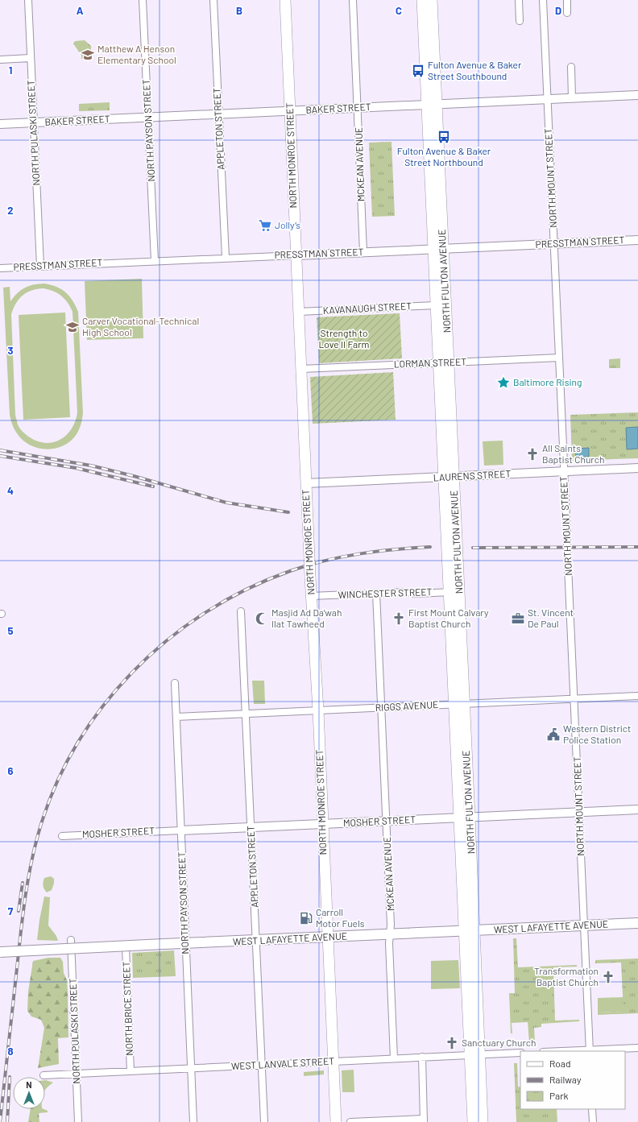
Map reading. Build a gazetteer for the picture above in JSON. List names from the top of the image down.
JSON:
{
  "streets": {
    "main road": ["NORTH MONROE STREET", "NORTH FULTON AVENUE", "WEST LAFAYETTE AVENUE"],
    "street": [
      "BAKER STREET",
      "APPLETON STREET",
      "NORTH PAYSON STREET",
      "NORTH PULASKI STREET",
      "MCKEAN AVENUE",
      "NORTH MOUNT STREET",
      "PRESSTMAN STREET",
      "KAVANAUGH STREET",
      "LORMAN STREET",
      "LAURENS STREET",
      "WINCHESTER STREET",
      "RIGGS AVENUE",
      "MOSHER STREET",
      "NORTH BRICE STREET",
      "WEST LANVALE STREET"
    ]
  },
  "crossings": [
    ["BAKER STREET", "APPLETON STREET"],
    ["BAKER STREET", "NORTH PAYSON STREET"],
    ["BAKER STREET", "NORTH PULASKI STREET"],
    ["BAKER STREET", "NORTH MONROE STREET"],
    ["BAKER STREET", "MCKEAN AVENUE"],
    ["BAKER STREET", "NORTH MOUNT STREET"],
    ["BAKER STREET", "NORTH FULTON AVENUE"],
    ["APPLETON STREET", "PRESSTMAN STREET"],
    ["APPLETON STREET", "RIGGS AVENUE"],
    ["APPLETON STREET", "MOSHER STREET"],
    ["APPLETON STREET", "WEST LAFAYETTE AVENUE"],
    ["APPLETON STREET", "WEST LANVALE STREET"],
    ["NORTH PAYSON STREET", "PRESSTMAN STREET"],
    ["NORTH PAYSON STREET", "RIGGS AVENUE"],
    ["NORTH PAYSON STREET", "MOSHER STREET"],
    ["NORTH PAYSON STREET", "WEST LAFAYETTE AVENUE"],
    ["NORTH PAYSON STREET", "WEST LANVALE STREET"],
    ["NORTH PULASKI STREET", "PRESSTMAN STREET"],
    ["NORTH PULASKI STREET", "NORTH BRICE STREET"],
    ["NORTH PULASKI STREET", "WEST LANVALE STREET"],
    ["NORTH MONROE STREET", "PRESSTMAN STREET"],
    ["NORTH MONROE STREET", "KAVANAUGH STREET"],
    ["NORTH MONROE STREET", "LORMAN STREET"],
    ["NORTH MONROE STREET", "LAURENS STREET"],
    ["NORTH MONROE STREET", "WINCHESTER STREET"],
    ["NORTH MONROE STREET", "RIGGS AVENUE"],
    ["NORTH MONROE STREET", "MOSHER STREET"],
    ["NORTH MONROE STREET", "WEST LAFAYETTE AVENUE"],
    ["NORTH MONROE STREET", "WEST LANVALE STREET"],
    ["MCKEAN AVENUE", "PRESSTMAN STREET"],
    ["MCKEAN AVENUE", "WINCHESTER STREET"],
    ["MCKEAN AVENUE", "RIGGS AVENUE"],
    ["MCKEAN AVENUE", "MOSHER STREET"],
    ["MCKEAN AVENUE", "WEST LAFAYETTE AVENUE"],
    ["MCKEAN AVENUE", "WEST LANVALE STREET"],
    ["NORTH MOUNT STREET", "PRESSTMAN STREET"],
    ["NORTH MOUNT STREET", "LORMAN STREET"],
    ["NORTH MOUNT STREET", "LAURENS STREET"],
    ["NORTH MOUNT STREET", "RIGGS AVENUE"],
    ["NORTH MOUNT STREET", "MOSHER STREET"],
    ["NORTH MOUNT STREET", "WEST LAFAYETTE AVENUE"],
    ["PRESSTMAN STREET", "NORTH FULTON AVENUE"],
    ["NORTH FULTON AVENUE", "KAVANAUGH STREET"],
    ["NORTH FULTON AVENUE", "LORMAN STREET"],
    ["NORTH FULTON AVENUE", "LAURENS STREET"],
    ["NORTH FULTON AVENUE", "WINCHESTER STREET"],
    ["NORTH FULTON AVENUE", "RIGGS AVENUE"],
    ["NORTH FULTON AVENUE", "MOSHER STREET"],
    ["NORTH FULTON AVENUE", "WEST LAFAYETTE AVENUE"],
    ["NORTH FULTON AVENUE", "WEST LANVALE STREET"],
    ["NORTH BRICE STREET", "WEST LANVALE STREET"]
  ],
  "parks": ["Strength to Love II Farm"],
  "places": {
    "school or university": ["Matthew A Henson Elementary School", "Carver Vocational-Technical High School"],
    "bus stop": ["Fulton Avenue & Baker Street Southbound", "Fulton Avenue & Baker Street Northbound"],
    "supermarket": ["Jolly’s"],
    "place": ["Baltimore Rising"],
    "church": [
      "All Saints Baptist Church",
      "First Mount Calvary Baptist Church",
      "Transformation Baptist Church",
      "Sanctuary Church"
    ],
    "mosque": ["Masjid Ad Da'wah Ilat Tawheed"],
    "office": ["St. Vincent De Paul"],
    "public building": ["Western District Police Station"],
    "fuel station": ["Carroll Motor Fuels"]
  },
  "legend": ["Road", "Railway", "Park"],
  "north": "top",
  "grid": {
    "columns": [
      "A",
      "B",
      "C",
      "D"
    ],
    "rows": [
      "1",
      "2",
      "3",
      "4",
      "5",
      "6",
      "7",
      "8"
    ]
  }
}
